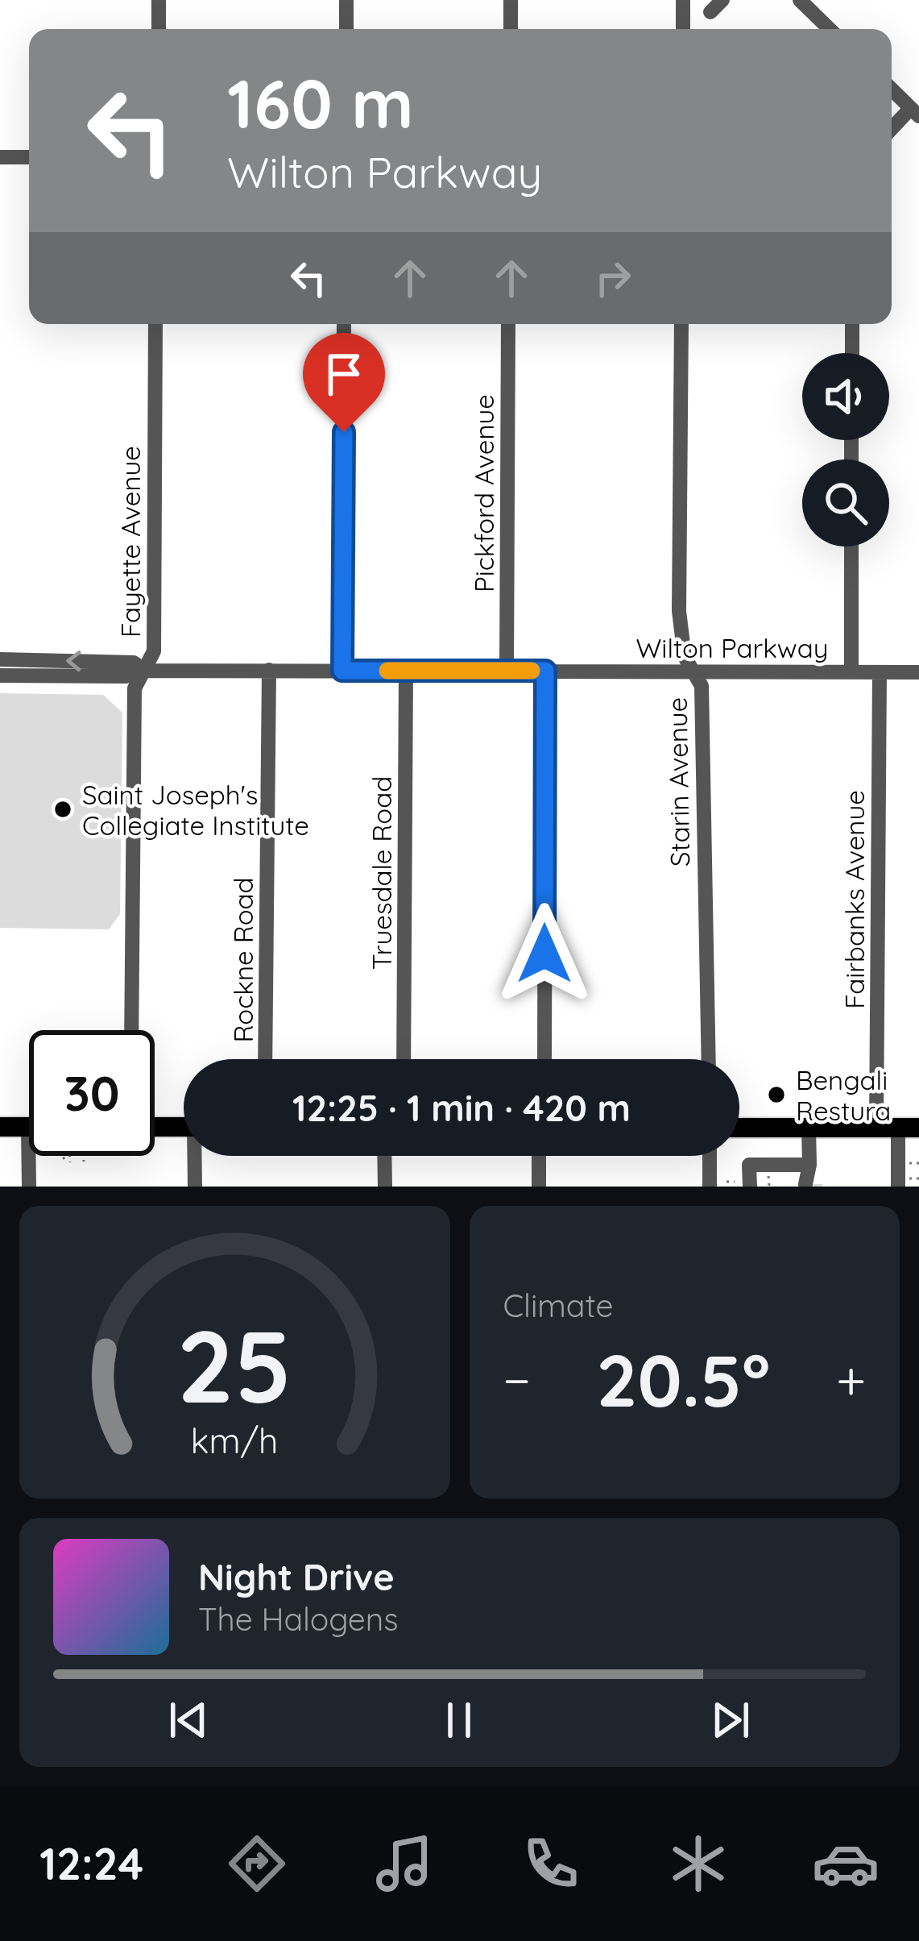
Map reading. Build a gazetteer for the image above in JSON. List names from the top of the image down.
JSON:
{
  "streets": {
    "street": [
      "Pickford Avenue",
      "Fayette Avenue",
      "Wilton Parkway",
      "Starin Avenue",
      "Truesdale Road",
      "Fairbanks Avenue",
      "Rockne Road"
    ]
  },
  "crossings": [
    ["Pickford Avenue", "Wilton Parkway"],
    ["Wilton Parkway", "Starin Avenue"],
    ["Wilton Parkway", "Fairbanks Avenue"]
  ],
  "places": ["Saint Joseph's Collegiate Institute", "Bengali Restura"],
  "page": {
    "turn": ["160 m", "Wilton Parkway"],
    "limit": "30",
    "trip": "12:25 · 1 min · 420 m",
    "tile": "Climate",
    "heat": ["−", "20.5°", "+"],
    "song": ["Night Drive", "The Halogens"],
    "tabs": "12:24",
    "gauge": ["25", "km/h"]
  }
}
